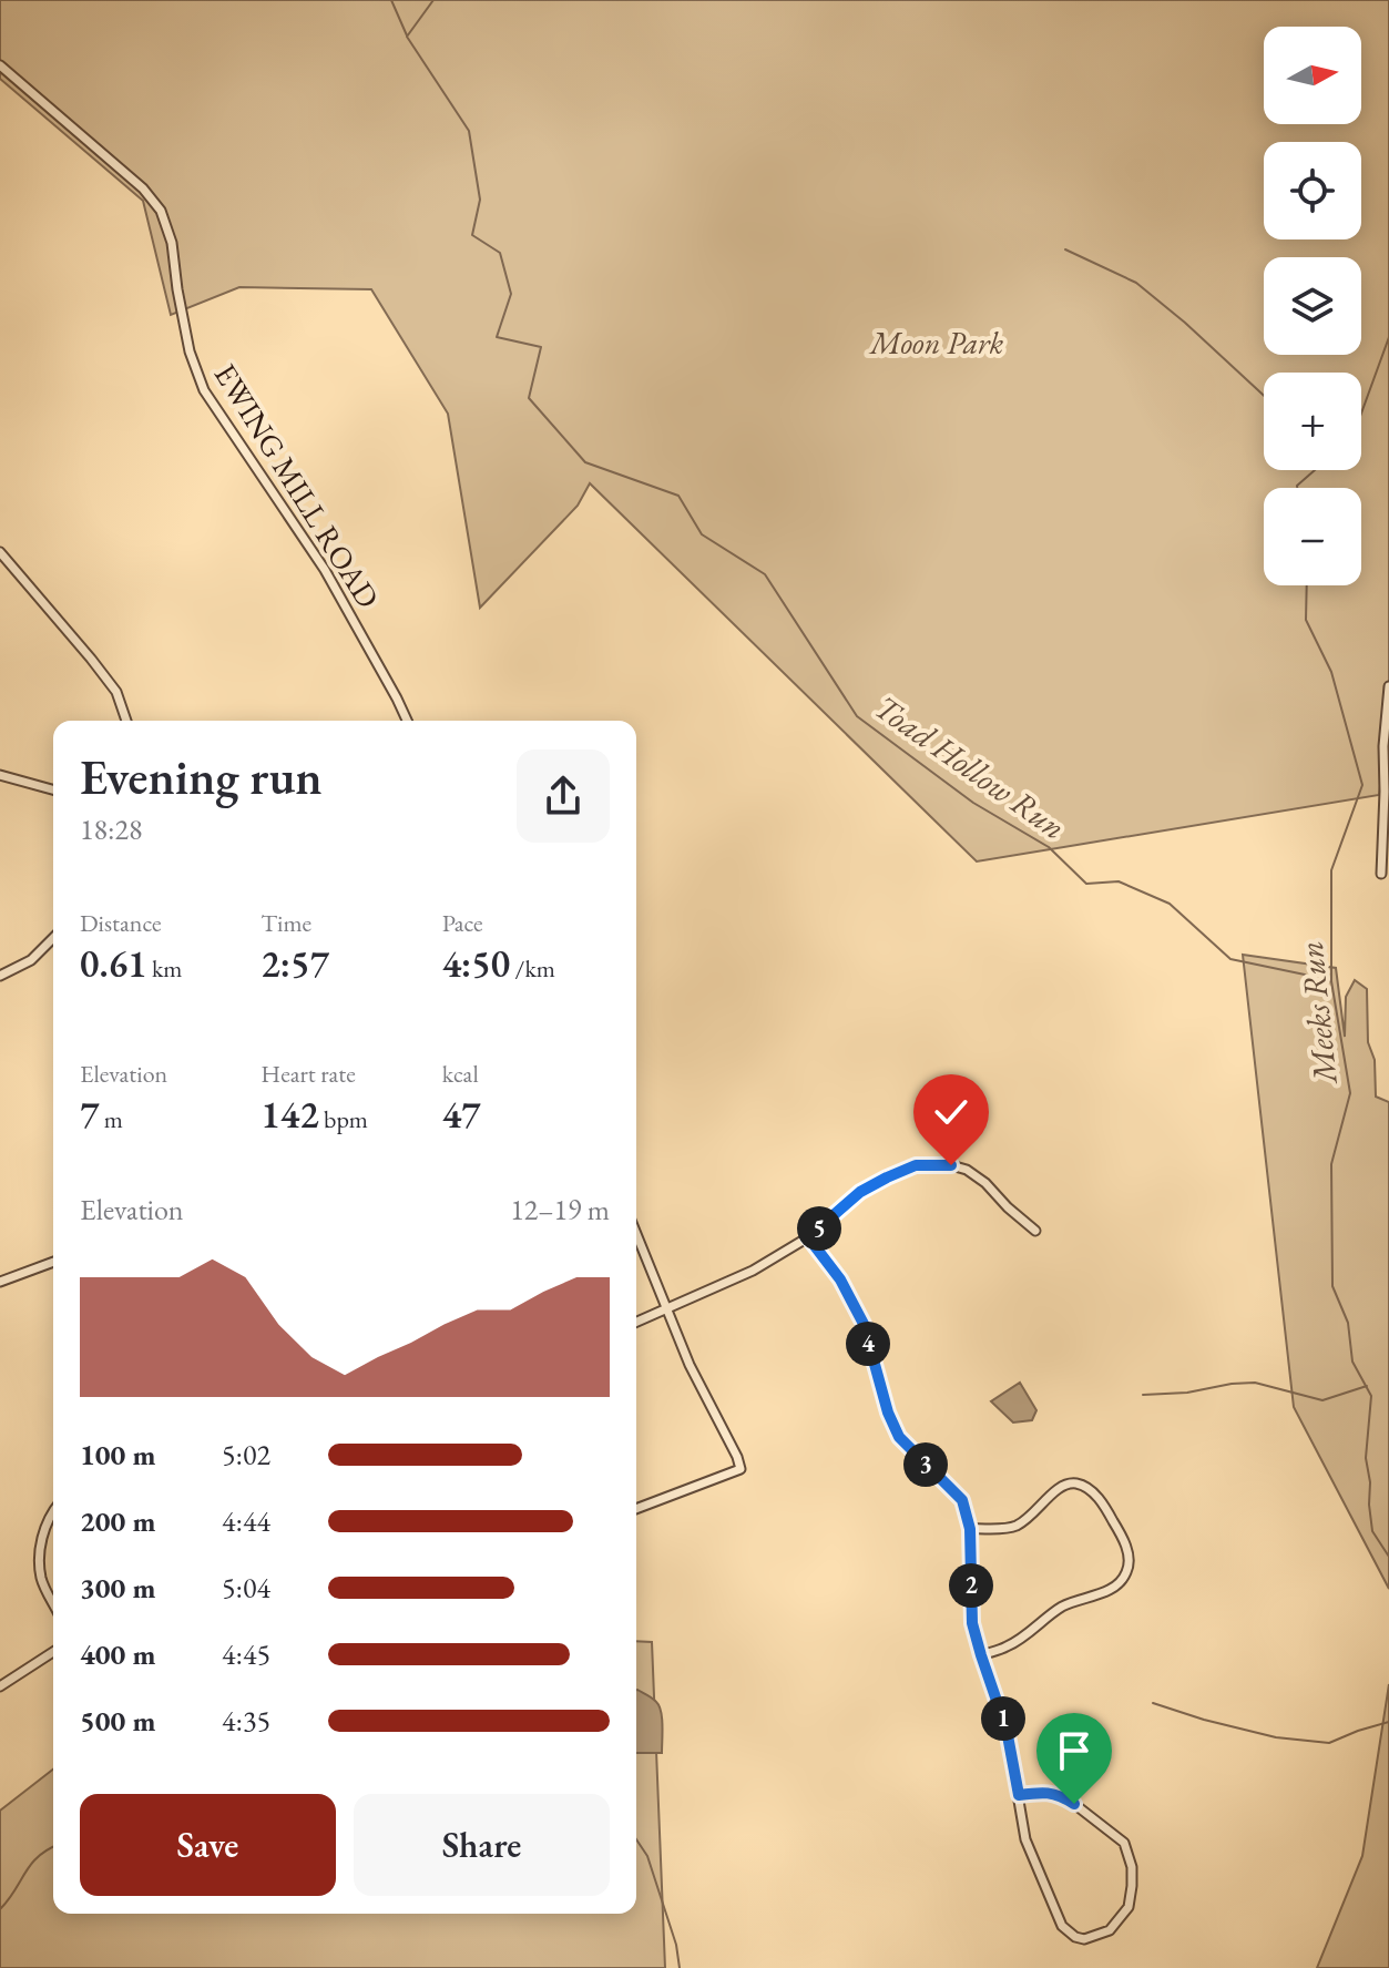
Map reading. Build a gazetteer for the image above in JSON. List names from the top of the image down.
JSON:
{
  "streets": {
    "street": ["EWING MILL ROAD"]
  },
  "water": ["Toad Hollow Run", "Meeks Run"],
  "parks": ["Moon Park"],
  "north": "right",
  "page": {
    "map_buttons": ["+", "−"],
    "heading": ["Evening run", "18:28"],
    "stats": [
      ["Distance", "0.61 km"],
      ["Time", "2:57"],
      ["Pace", "4:50 /km"],
      ["Elevation", "7 m"],
      ["Heart rate", "142 bpm"],
      ["kcal", "47"]
    ],
    "chart": ["Elevation", "12–19 m"],
    "pins": [
      "5",
      "4",
      "3",
      "2",
      "1"
    ],
    "list": [
      {
        "name": "100 m",
        "note": "5:02"
      },
      {
        "name": "200 m",
        "note": "4:44"
      },
      {
        "name": "300 m",
        "note": "5:04"
      },
      {
        "name": "400 m",
        "note": "4:45"
      },
      {
        "name": "500 m",
        "note": "4:35"
      }
    ],
    "buttons": ["Save", "Share"]
  }
}
